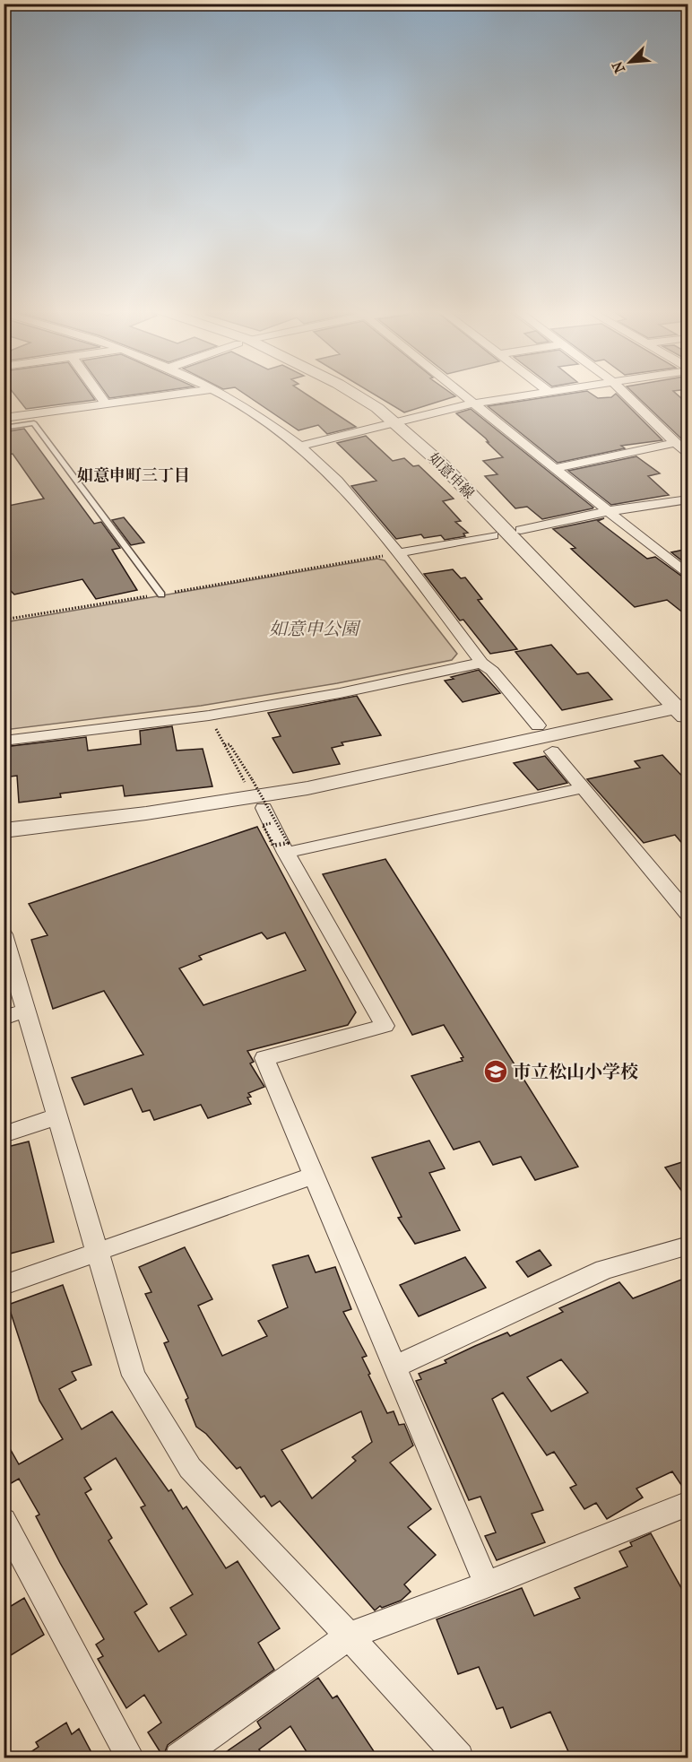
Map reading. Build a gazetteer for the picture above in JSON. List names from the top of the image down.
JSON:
{
  "streets": {
    "street": ["如意申線"]
  },
  "districts": ["如意申町三丁目"],
  "parks": ["如意申公園"],
  "places": {
    "school or university": ["市立松山小学校"]
  },
  "north": "bottom left"
}
